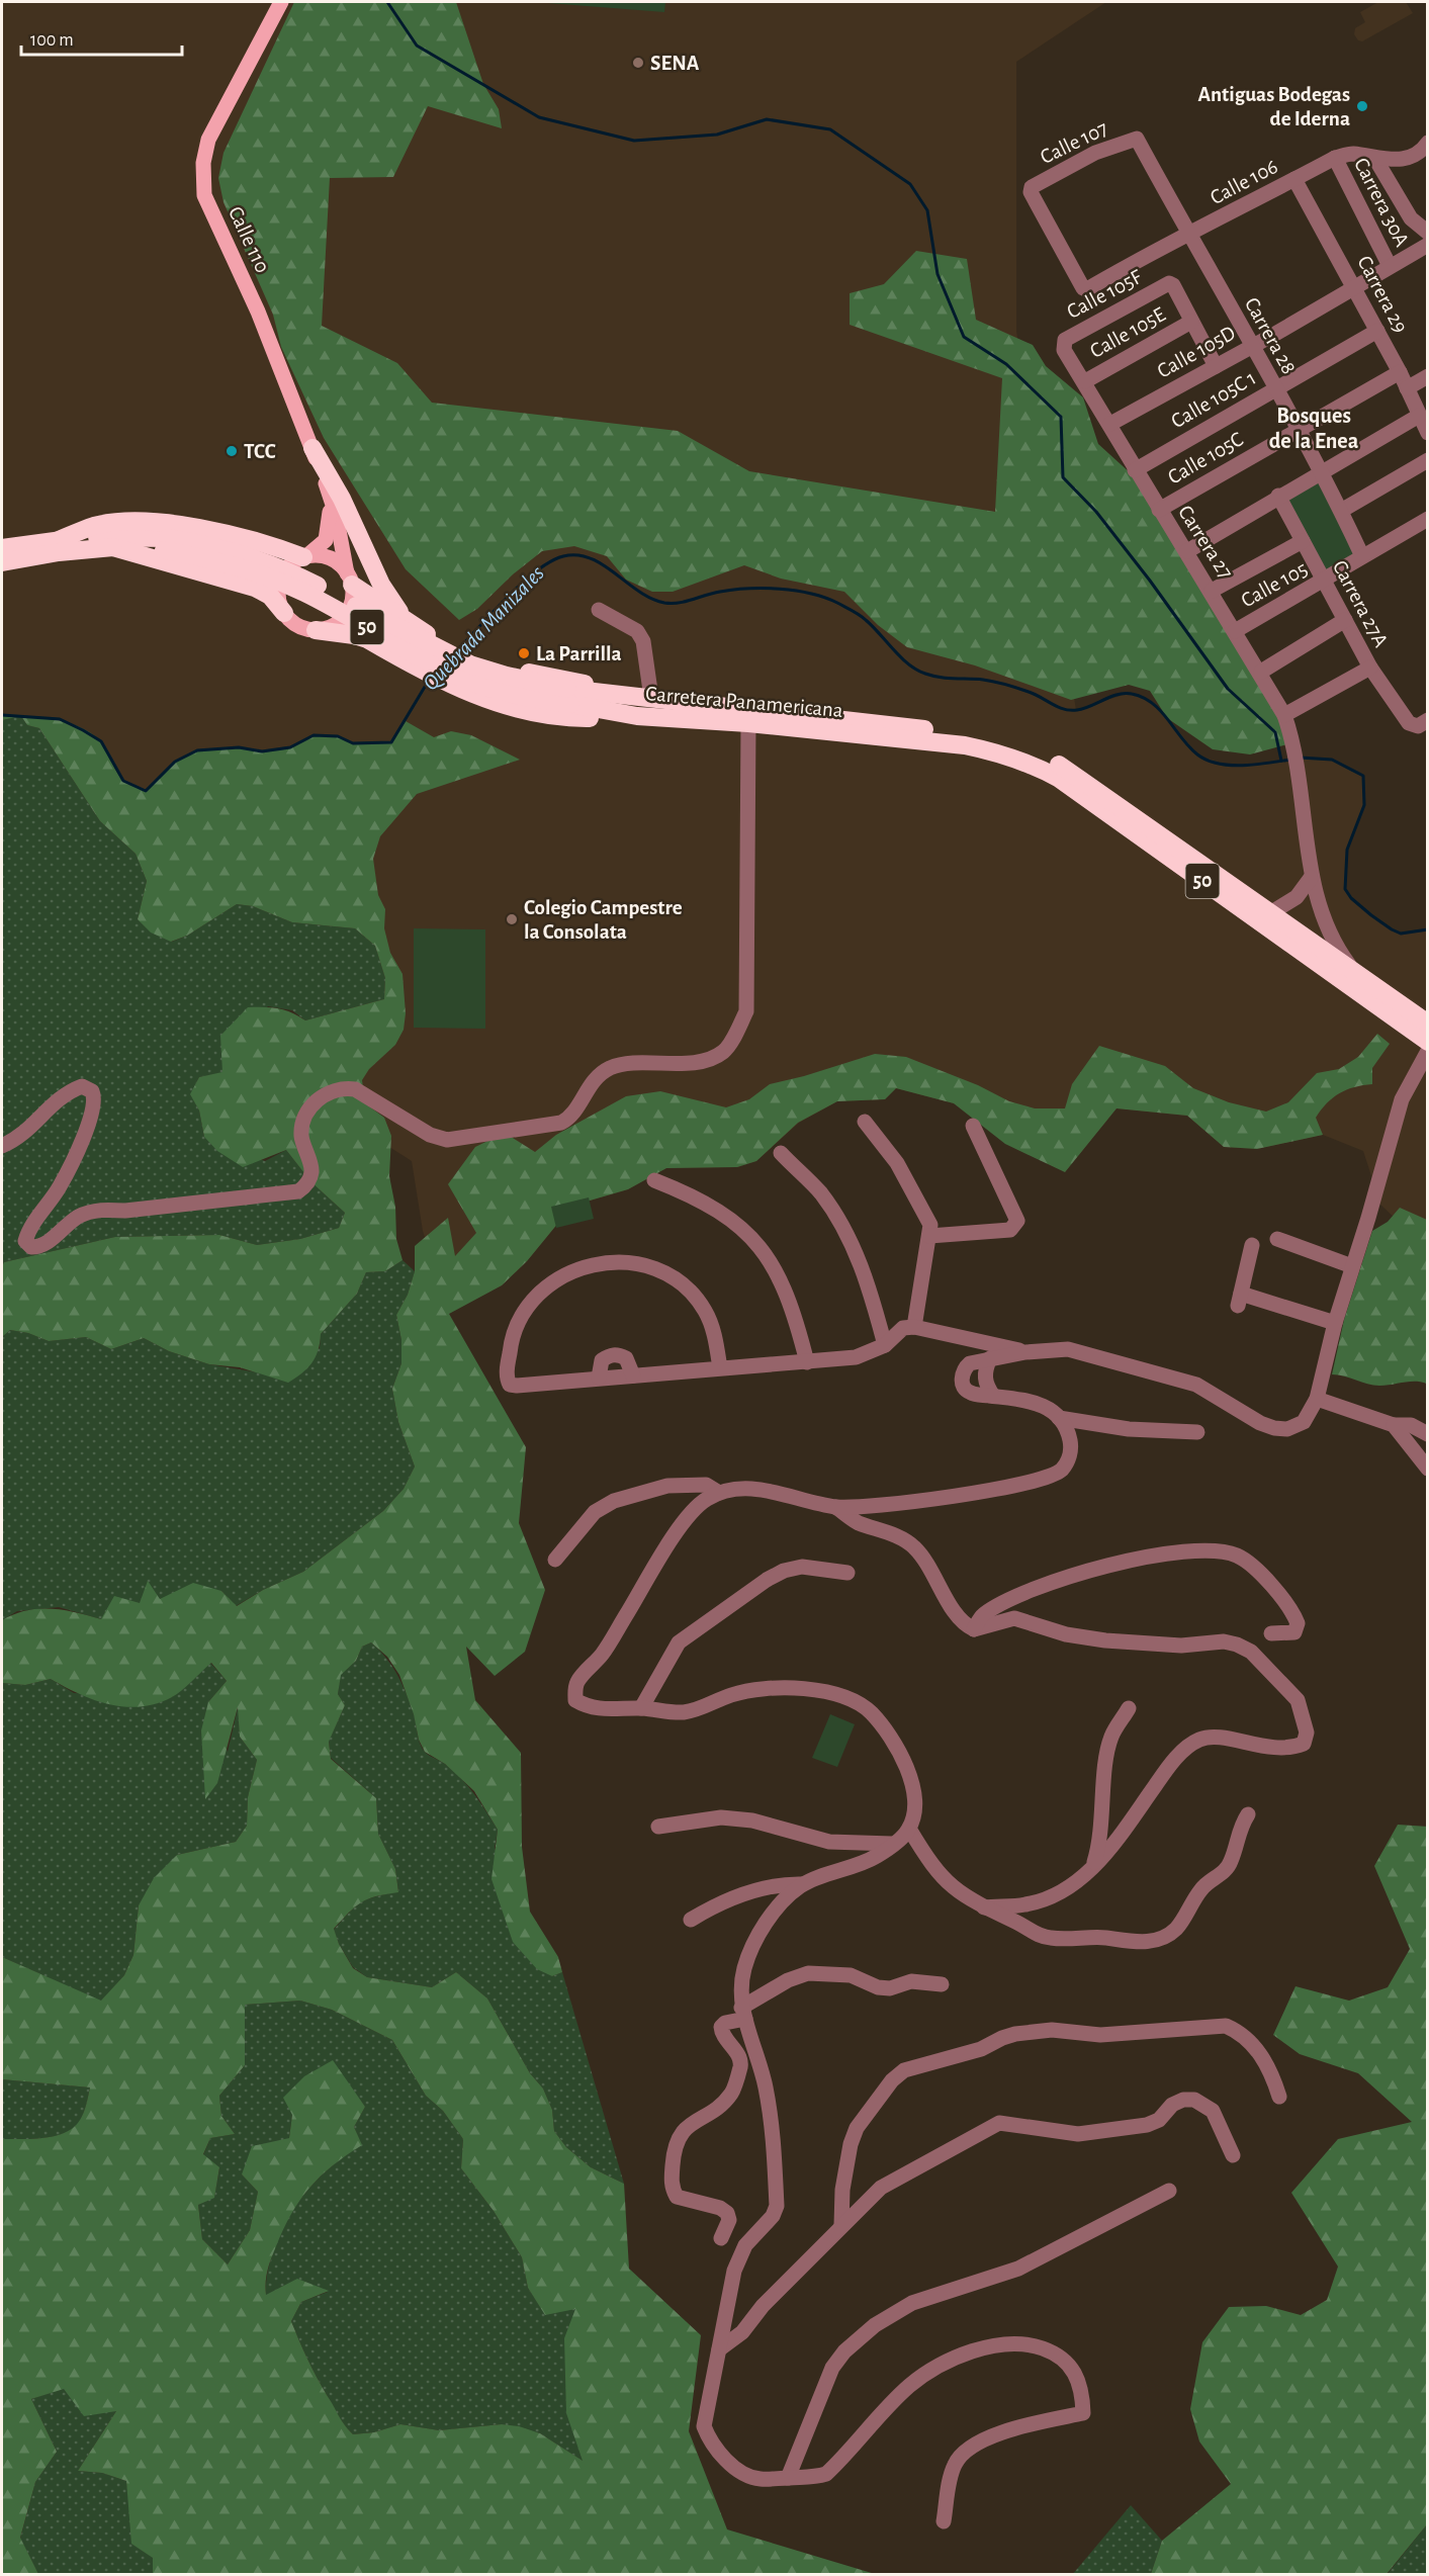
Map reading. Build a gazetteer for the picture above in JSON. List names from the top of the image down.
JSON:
{
  "streets": {
    "highway": ["50", "Carretera Panamericana"],
    "main road": ["Calle 110"],
    "street": [
      "Calle 107",
      "Calle 106",
      "Carrera 30A",
      "Calle 105F",
      "Carrera 29",
      "Calle 105E",
      "Carrera 28",
      "Calle 105D",
      "Calle 105C 1",
      "Calle 105C",
      "Carrera 27",
      "Calle 105",
      "Carrera 27A"
    ]
  },
  "crossings": [
    ["Calle 107", "Calle 106"],
    ["Calle 107", "Carrera 28"],
    ["Calle 106", "Carrera 30A"],
    ["Calle 106", "Carrera 29"],
    ["Calle 106", "Carrera 28"],
    ["Carrera 30A", "Calle 105D"],
    ["Calle 105F", "Calle 105E"],
    ["Calle 105F", "Carrera 27"],
    ["Carrera 29", "Calle 105D"],
    ["Carrera 29", "Calle 105C 1"],
    ["Carrera 29", "Calle 105C"],
    ["Calle 105E", "Carrera 27"],
    ["Carrera 28", "Calle 105D"],
    ["Carrera 28", "Calle 105C 1"],
    ["Carrera 28", "Calle 105C"],
    ["Carrera 28", "Calle 105"],
    ["Calle 105D", "Carrera 27"],
    ["Calle 105C 1", "Carrera 27"],
    ["Calle 105C", "Carrera 27"],
    ["Carrera 27", "Calle 105"],
    ["Carrera 27", "Carretera Panamericana"],
    ["Calle 105", "Carrera 27A"]
  ],
  "districts": ["Bosques de la Enea"],
  "water": ["Quebrada Manizales"],
  "places": [
    "SENA",
    "Antiguas Bodegas de Iderna",
    "TCC",
    "La Parrilla",
    "Colegio Campestre la Consolata"
  ],
  "scale_bar": "100 m"
}
